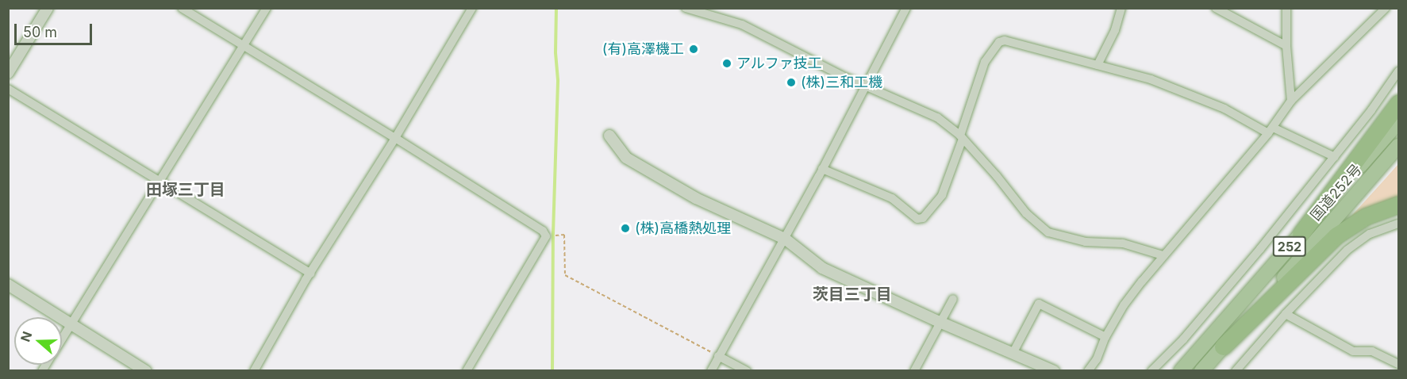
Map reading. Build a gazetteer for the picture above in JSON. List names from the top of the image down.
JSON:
{
  "streets": {
    "highway": ["国道252号", "252"]
  },
  "districts": ["田塚三丁目", "茨目三丁目"],
  "places": [
    "(有)高澤機工",
    "アルファ技工",
    "(株)三和工機",
    "(株)高橋熱処理"
  ],
  "scale_bar": "50 m",
  "north": "left"
}
